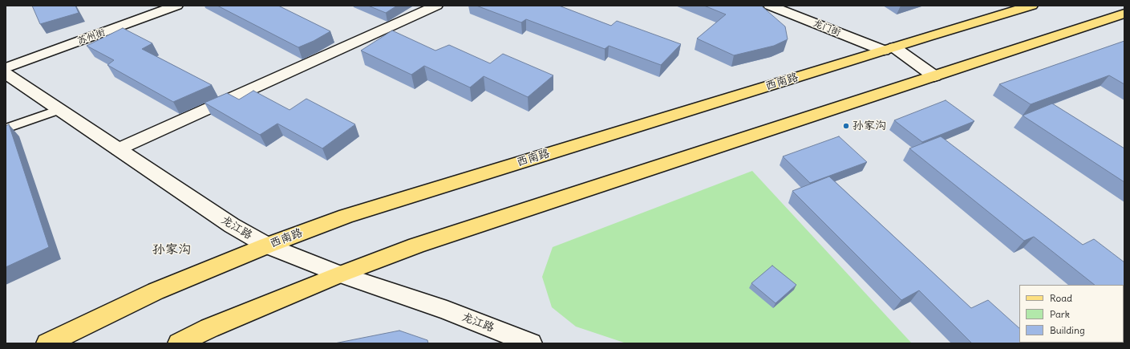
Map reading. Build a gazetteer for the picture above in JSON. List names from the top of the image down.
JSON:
{
  "streets": {
    "main road": ["西南路"],
    "street": ["龙门街", "苏州街", "龙江路"]
  },
  "crossings": [
    ["龙门街", "西南路"],
    ["西南路", "龙江路"]
  ],
  "districts": ["孙家沟"],
  "places": ["孙家沟"],
  "legend": ["Road", "Park", "Building"]
}
